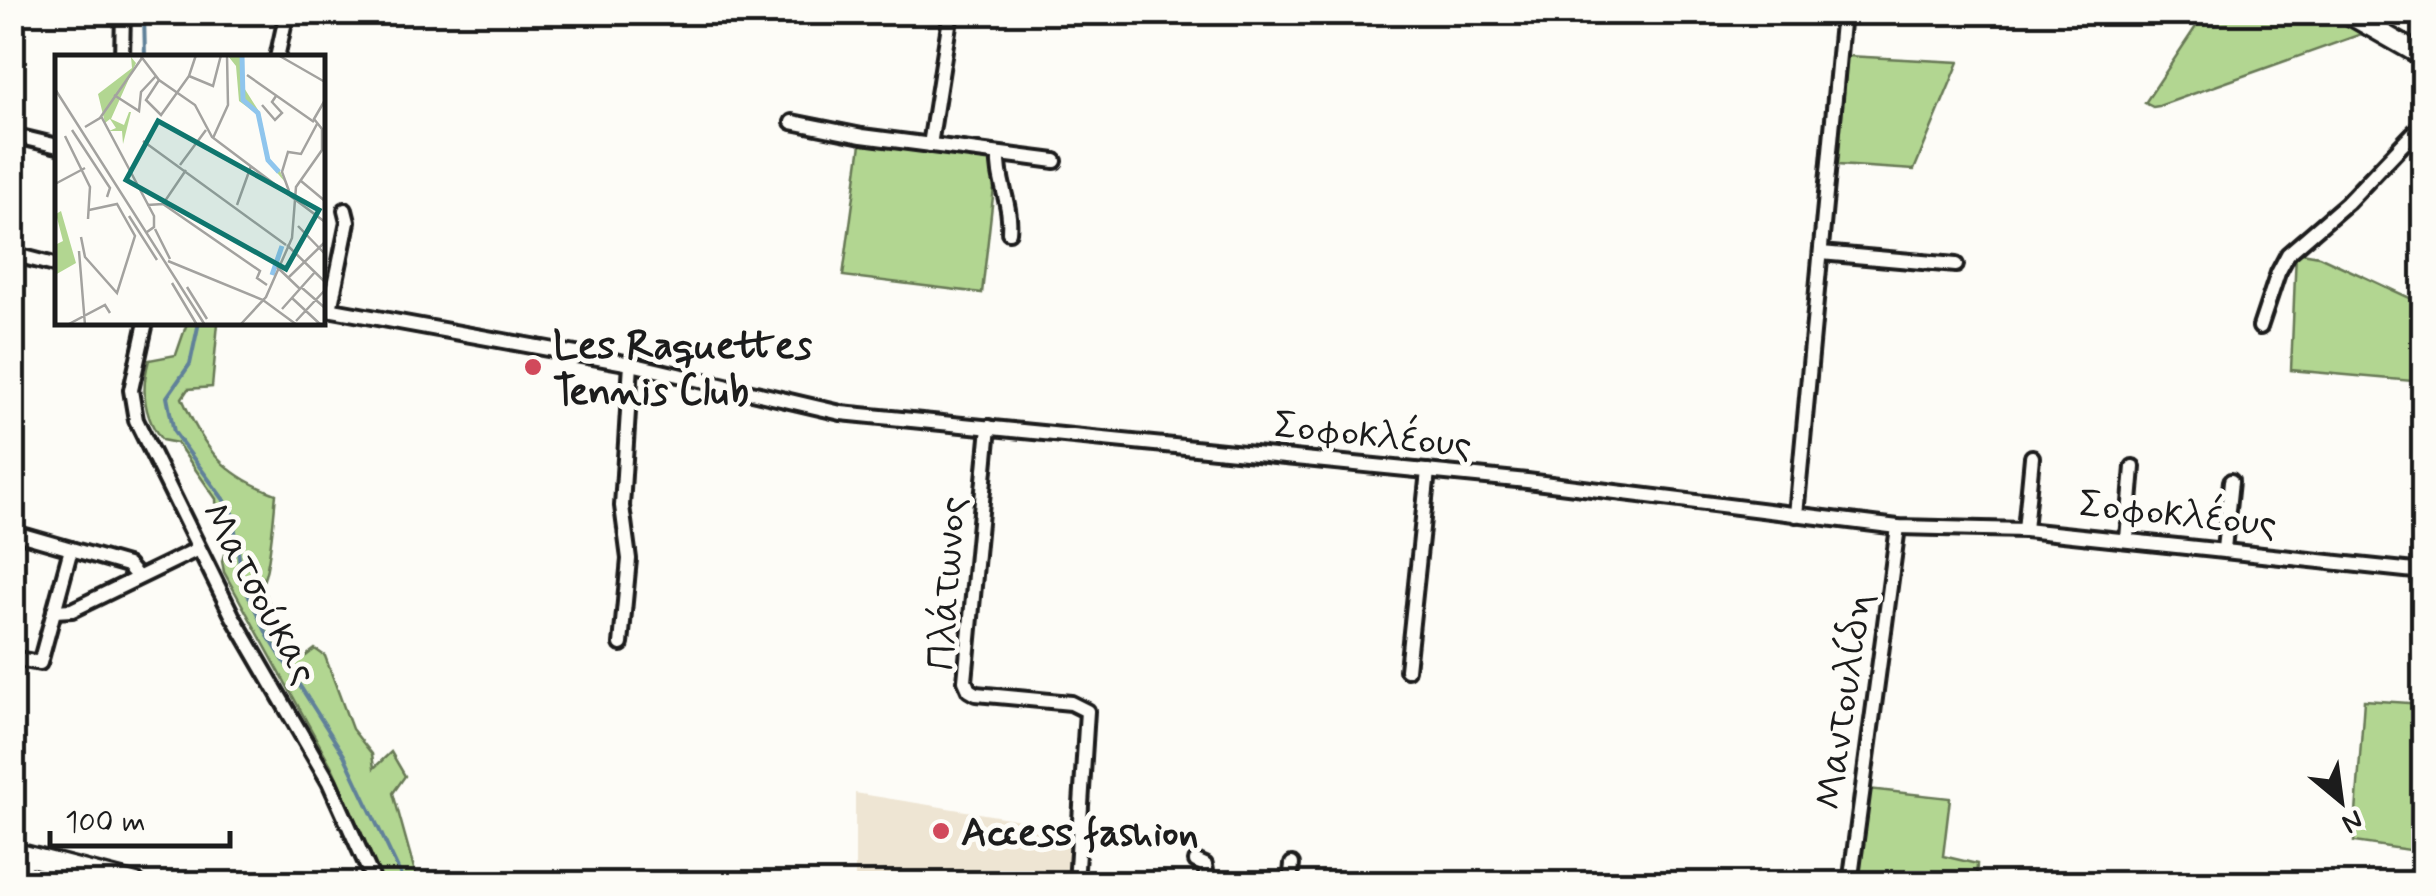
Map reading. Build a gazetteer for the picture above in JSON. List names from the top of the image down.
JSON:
{
  "streets": {
    "street": [
      "Σοφοκλέους",
      "Πλάτωνος",
      "Ματσούκας",
      "Μαντουλίδη"
    ]
  },
  "crossings": [
    ["Σοφοκλέους", "Πλάτωνος"],
    ["Σοφοκλέους", "Μαντουλίδη"]
  ],
  "places": ["Les Raquettes Tennis Club", "Access fashion"],
  "scale_bar": "100 m",
  "north": "bottom right"
}
